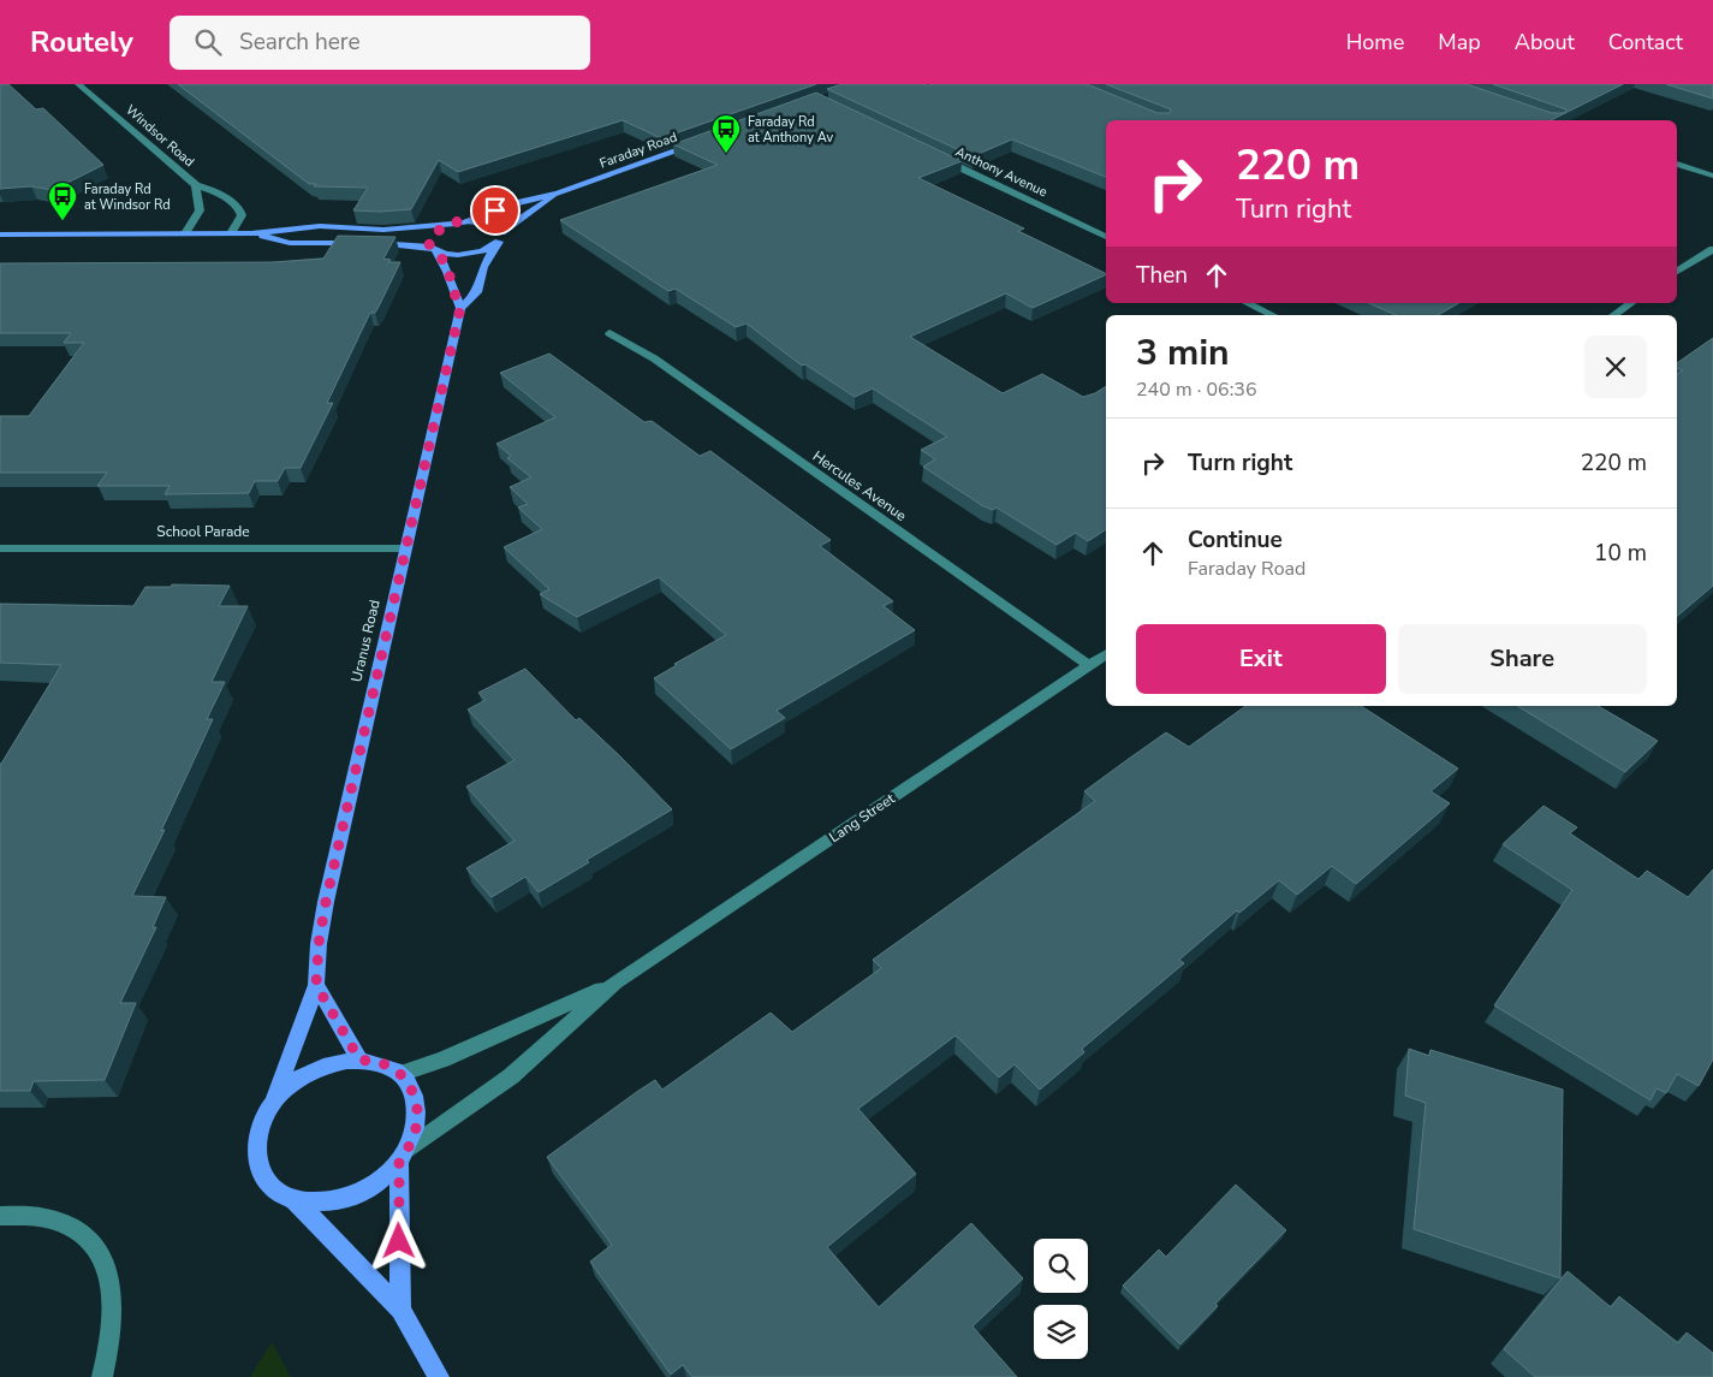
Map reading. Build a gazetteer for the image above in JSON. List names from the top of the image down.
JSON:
{
  "streets": {
    "main road": ["Faraday Road", "Uranus Road"],
    "street": [
      "Windsor Road",
      "Anthony Avenue",
      "Hercules Avenue",
      "School Parade",
      "Lang Street"
    ]
  },
  "crossings": [
    ["Windsor Road", "Faraday Road"],
    ["Faraday Road", "Uranus Road"],
    ["Hercules Avenue", "Lang Street"],
    ["School Parade", "Uranus Road"],
    ["Uranus Road", "Lang Street"]
  ],
  "places": {
    "bus stop": ["Faraday Rd at Anthony Av", "Faraday Rd at Windsor Rd"]
  },
  "page": {
    "header": "Routely",
    "search": "Search here",
    "nav": [
      "Home",
      "Map",
      "About",
      "Contact"
    ],
    "turn": ["220 m", "Turn right"],
    "then": "Then",
    "heading": ["3 min", "240 m · 06:36"],
    "list": [
      {
        "name": "Turn right",
        "value": "220 m"
      },
      {
        "name": "Continue",
        "note": "Faraday Road",
        "value": "10 m"
      }
    ],
    "buttons": ["Exit", "Share"]
  }
}
